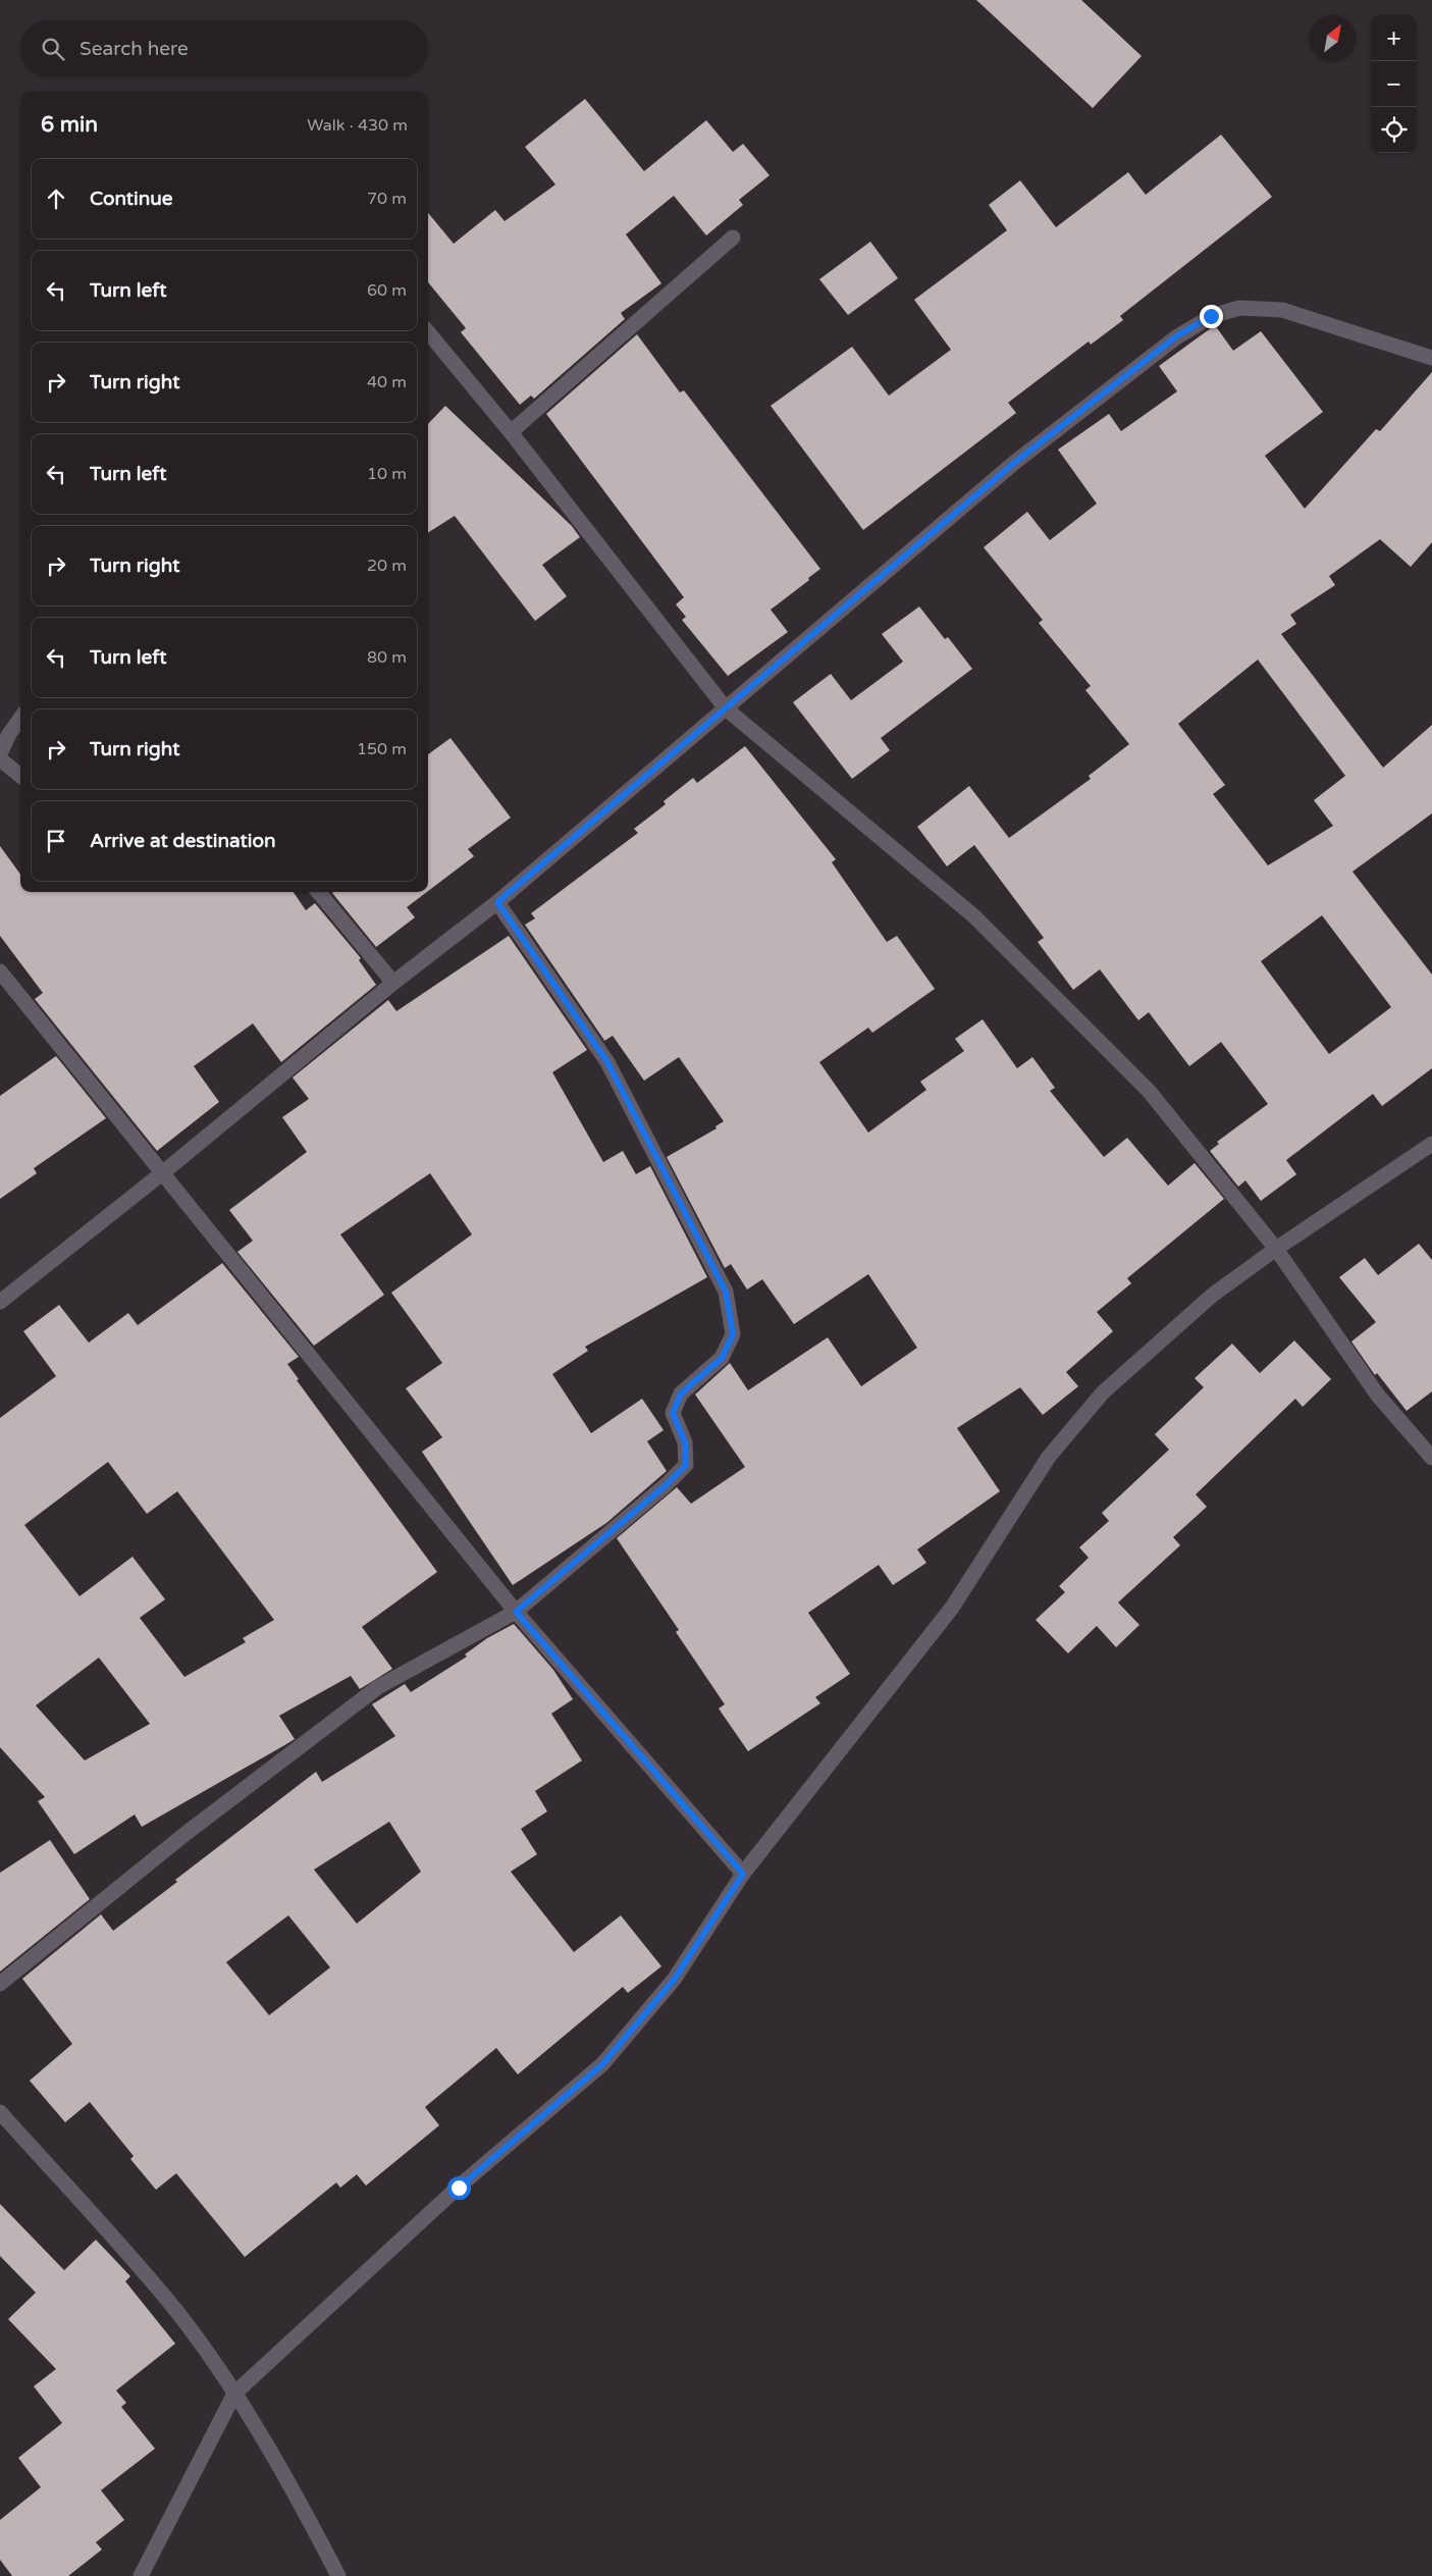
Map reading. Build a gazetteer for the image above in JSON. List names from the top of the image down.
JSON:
{
  "north": "top right",
  "page": {
    "map_buttons": ["+", "−"],
    "search": "Search here",
    "heading": ["6 min", "Walk · 430 m"],
    "list": [
      ["Continue", "70 m"],
      ["Turn left", "60 m"],
      ["Turn right", "40 m"],
      ["Turn left", "10 m"],
      ["Turn right", "20 m"],
      ["Turn left", "80 m"],
      ["Turn right", "150 m"],
      "Arrive at destination"
    ]
  }
}
